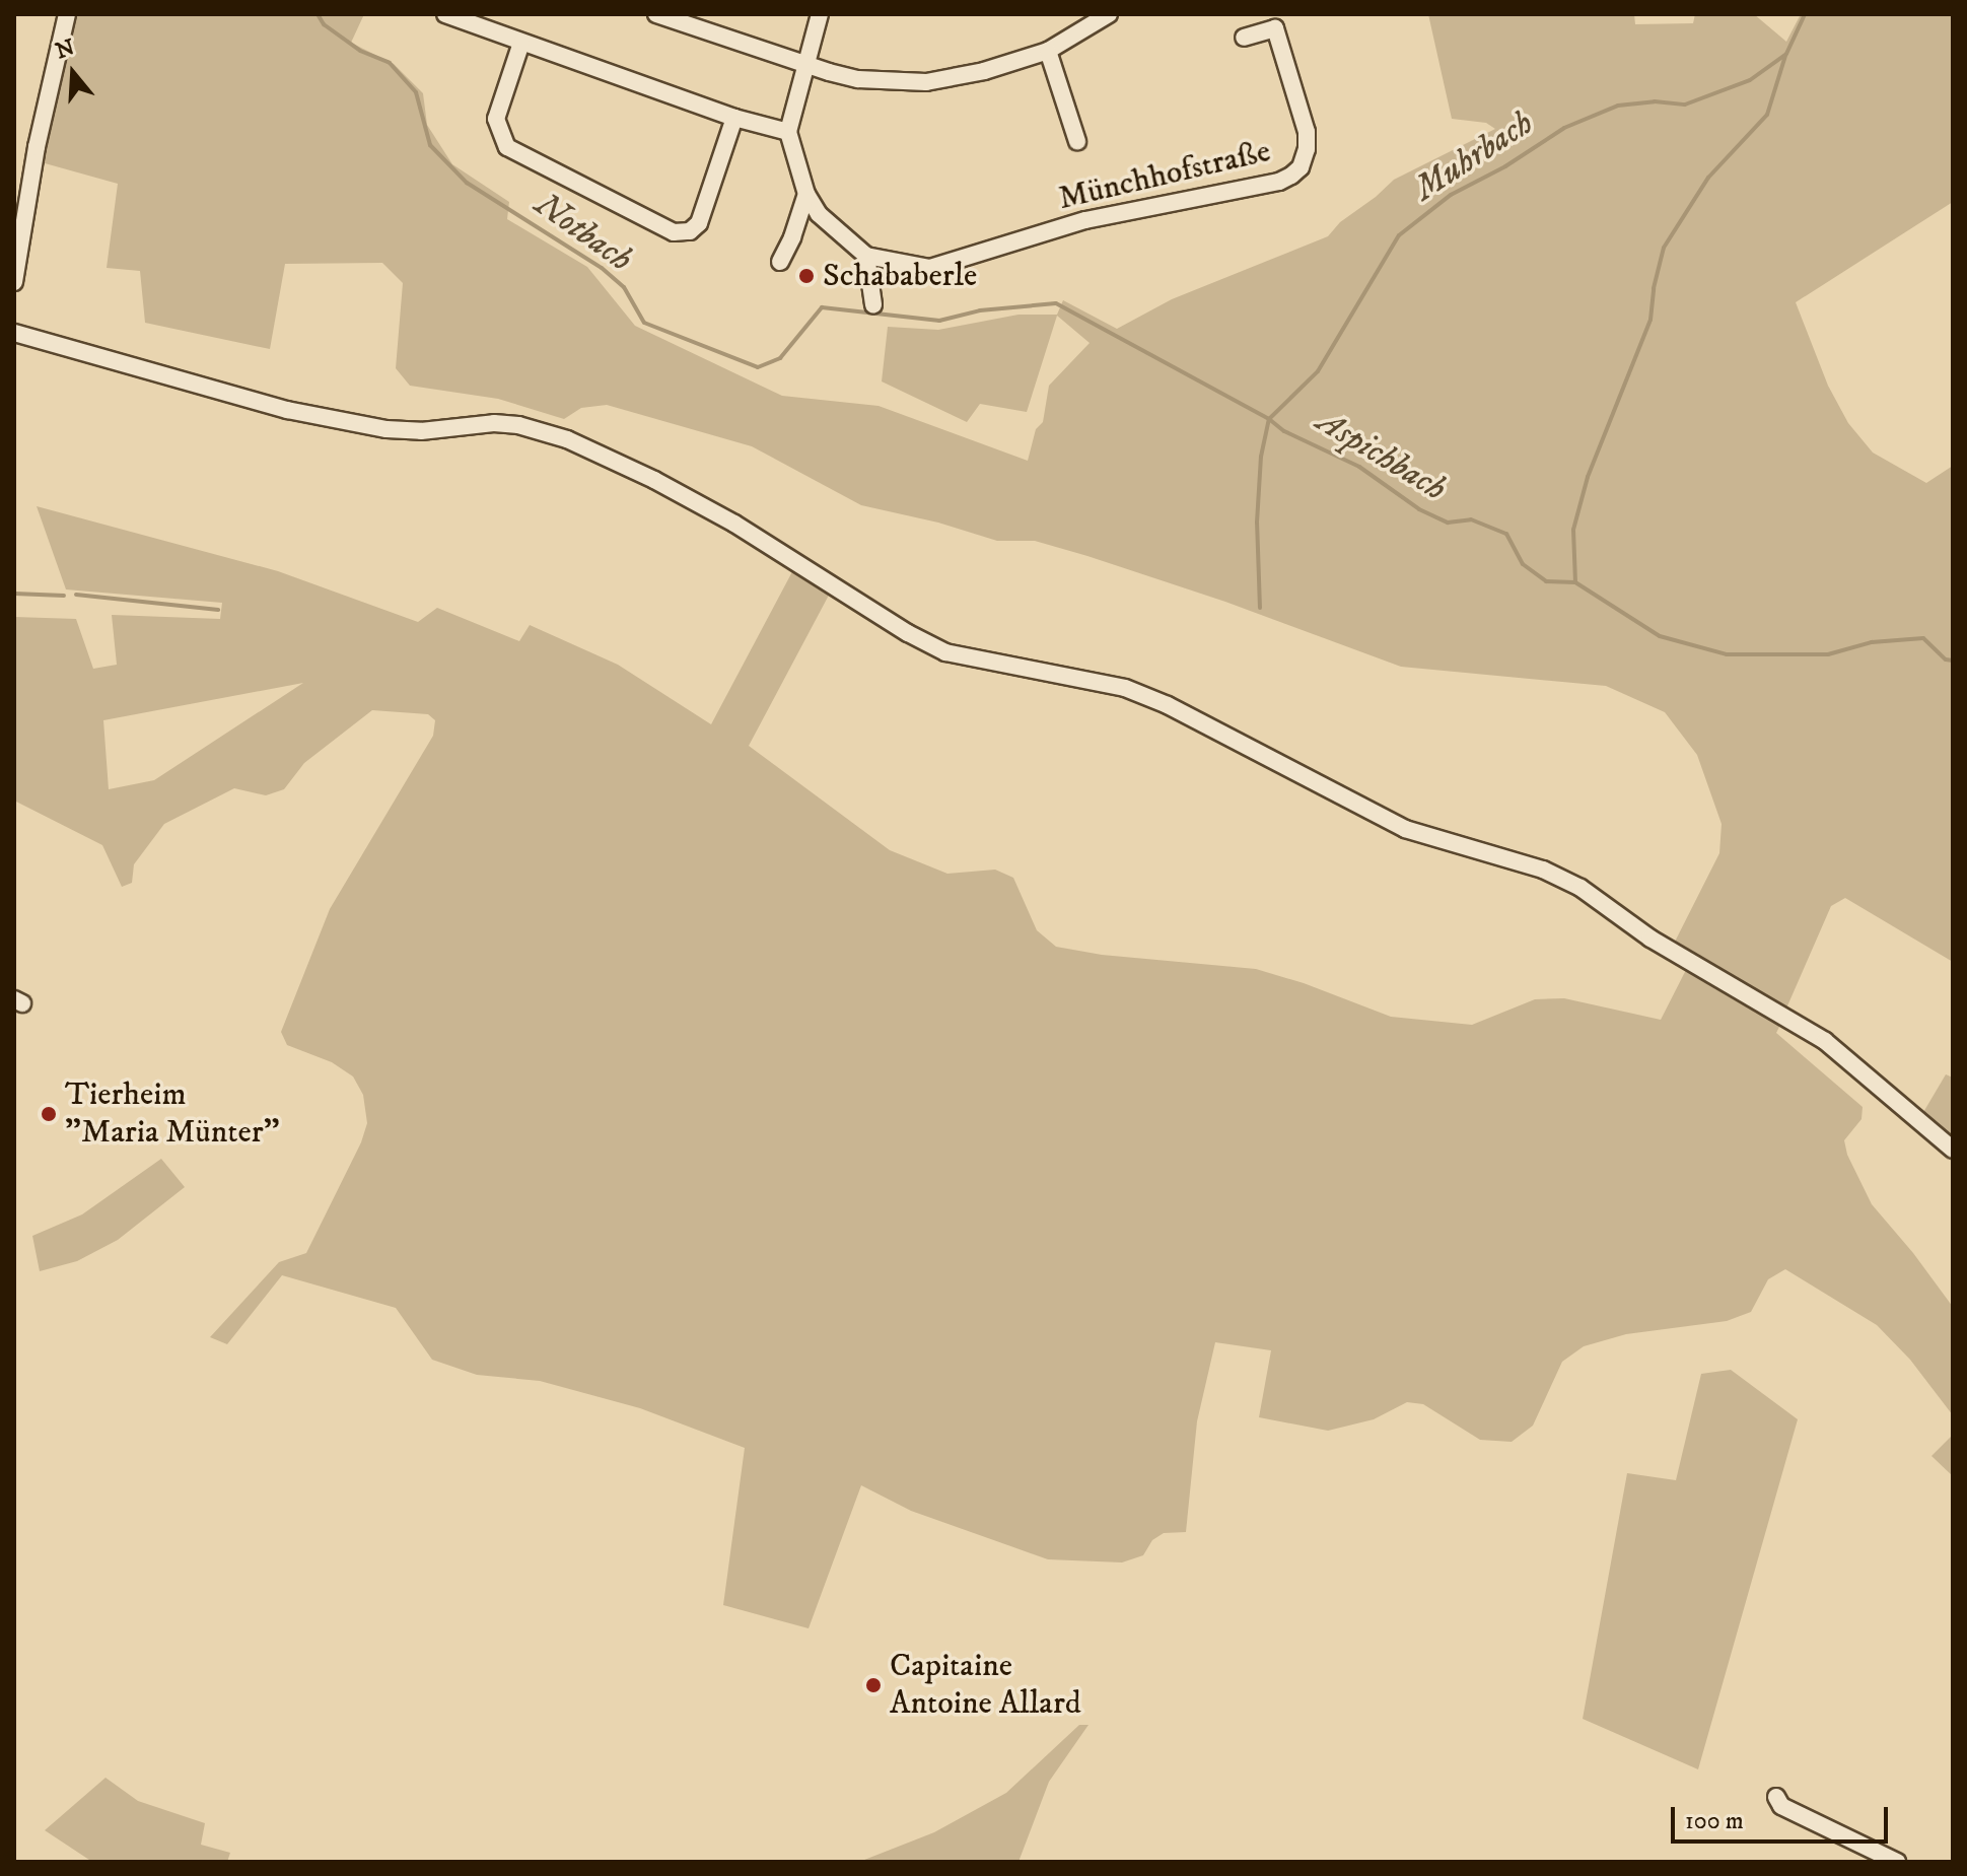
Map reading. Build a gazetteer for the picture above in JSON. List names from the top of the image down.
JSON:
{
  "streets": {
    "street": ["Münchhofstraße"]
  },
  "water": ["Muhrbach", "Notbach", "Aspichbach"],
  "places": ["Schababerle", "Tierheim \"Maria Münter\"", "Capitaine Antoine Allard"],
  "scale_bar": "100 m",
  "north": "top"
}
